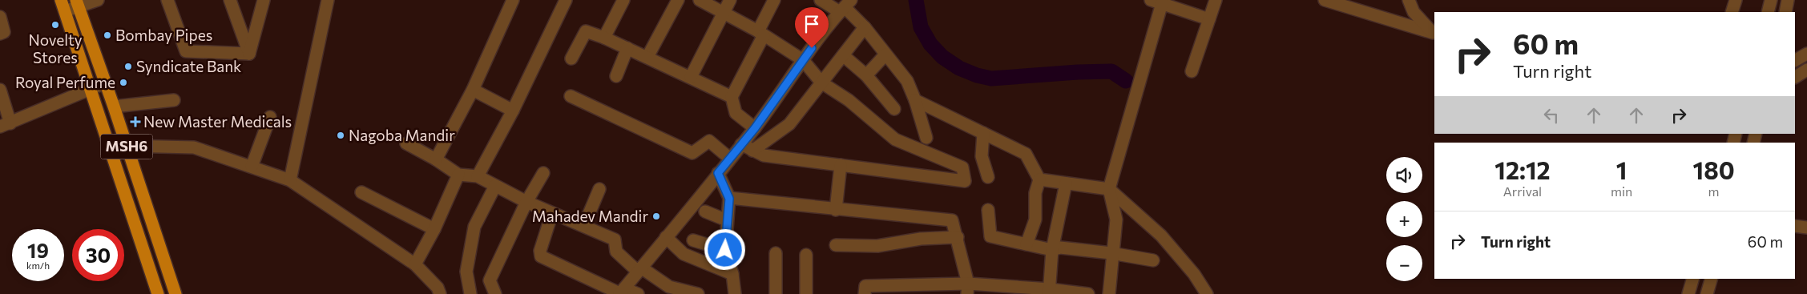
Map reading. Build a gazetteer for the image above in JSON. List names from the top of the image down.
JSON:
{
  "streets": {
    "main road": ["MSH6"]
  },
  "places": {
    "other": [
      "Novelty Stores",
      "Bombay Pipes",
      "Syndicate Bank",
      "Royal Perfume",
      "Nagoba Mandir",
      "Mahadev Mandir"
    ],
    "health": ["New Master Medicals"]
  },
  "page": {
    "turn": ["60 m", "Turn right"],
    "eta": [
      "12:12",
      "Arrival",
      "1",
      "min",
      "180",
      "m"
    ],
    "map_buttons": ["+", "−"],
    "list": [
      {
        "name": "Turn right",
        "value": "60 m"
      }
    ],
    "speed": "19 km/h",
    "limit": "30"
  }
}
